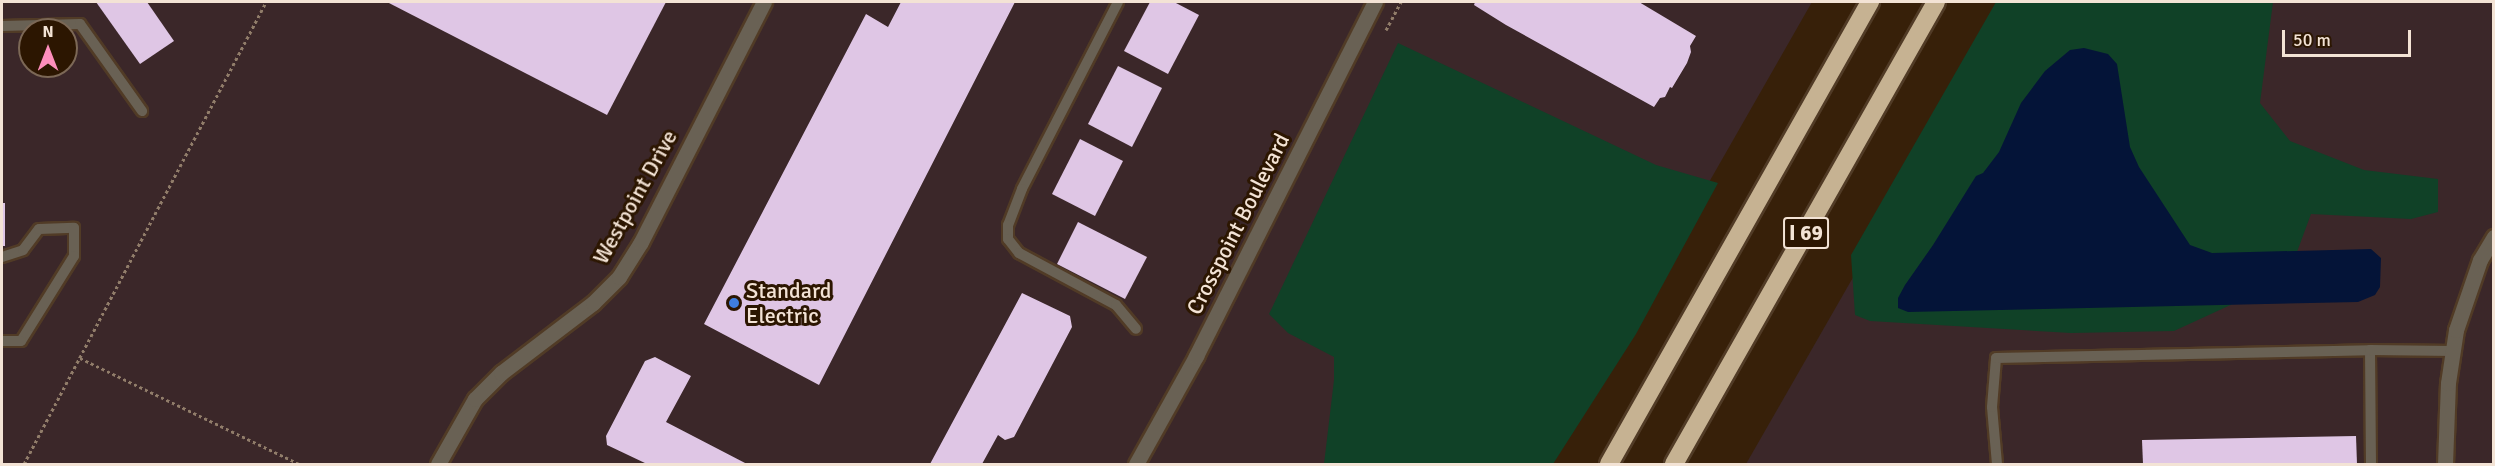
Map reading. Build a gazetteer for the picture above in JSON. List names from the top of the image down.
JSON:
{
  "streets": {
    "highway": ["I 69"],
    "street": ["Westpoint Drive", "Crosspoint Boulevard"]
  },
  "places": ["Standard Electric"],
  "scale_bar": "50 m",
  "north": "top"
}
